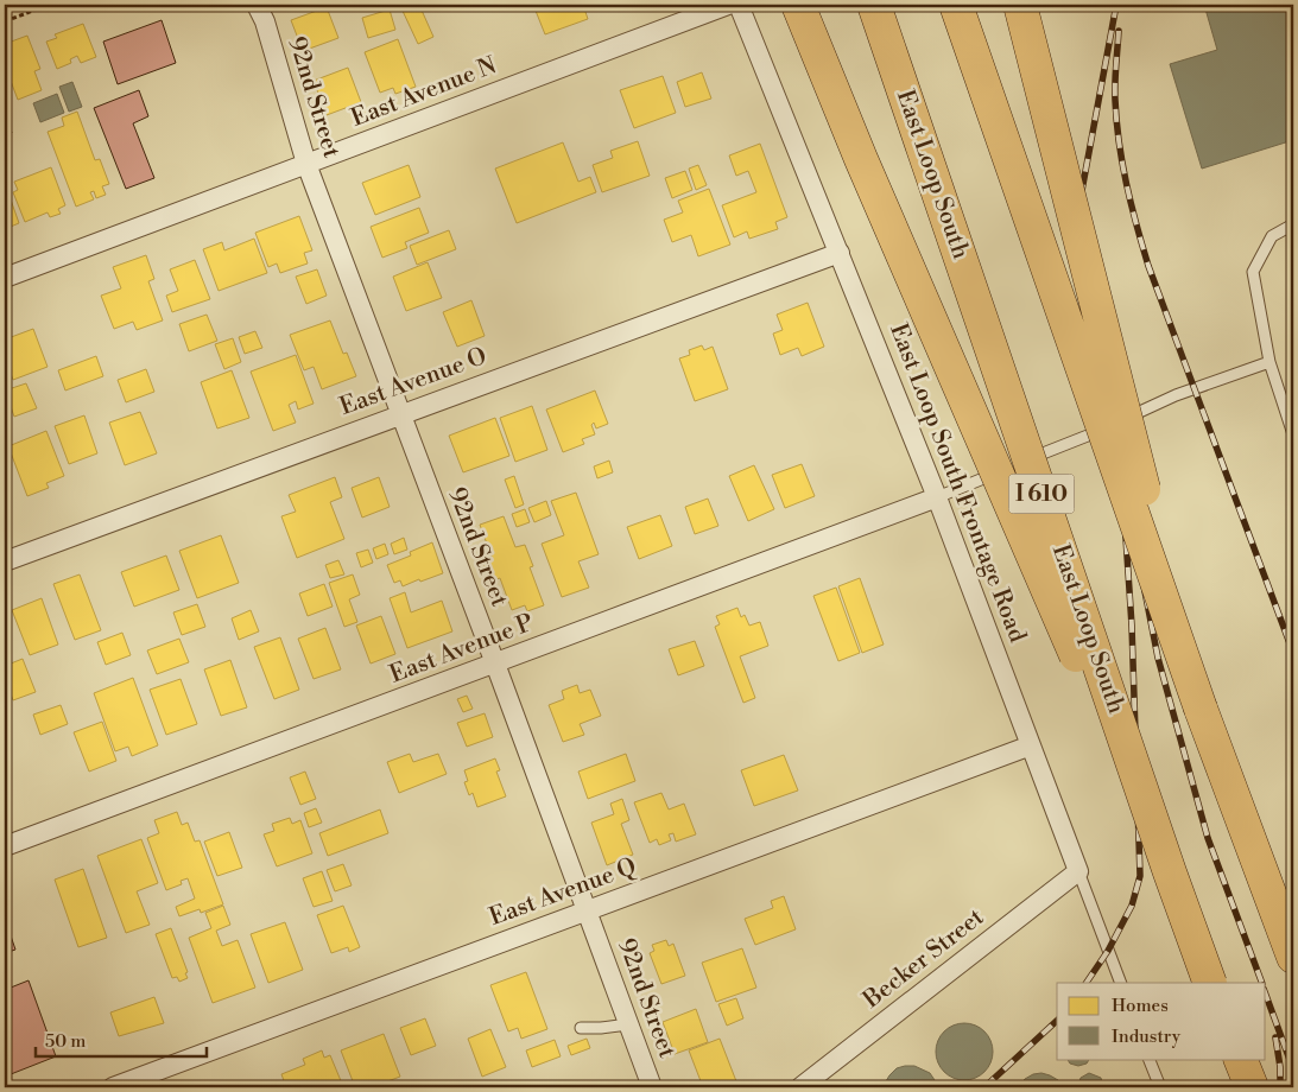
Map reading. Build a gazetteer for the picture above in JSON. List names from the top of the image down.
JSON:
{
  "streets": {
    "highway": ["East Loop South", "I 610"],
    "street": [
      "East Avenue N",
      "92nd Street",
      "East Avenue O",
      "East Loop South Frontage Road",
      "East Avenue P",
      "East Avenue Q",
      "Becker Street"
    ]
  },
  "crossings": [
    ["East Avenue N", "92nd Street"],
    ["92nd Street", "East Avenue O"],
    ["92nd Street", "East Avenue P"],
    ["92nd Street", "East Avenue Q"],
    ["East Avenue O", "East Loop South Frontage Road"],
    ["East Loop South Frontage Road", "East Avenue P"],
    ["East Loop South Frontage Road", "East Avenue Q"],
    ["East Loop South Frontage Road", "Becker Street"]
  ],
  "legend": ["Homes", "Industry"],
  "scale_bar": "50 m"
}
